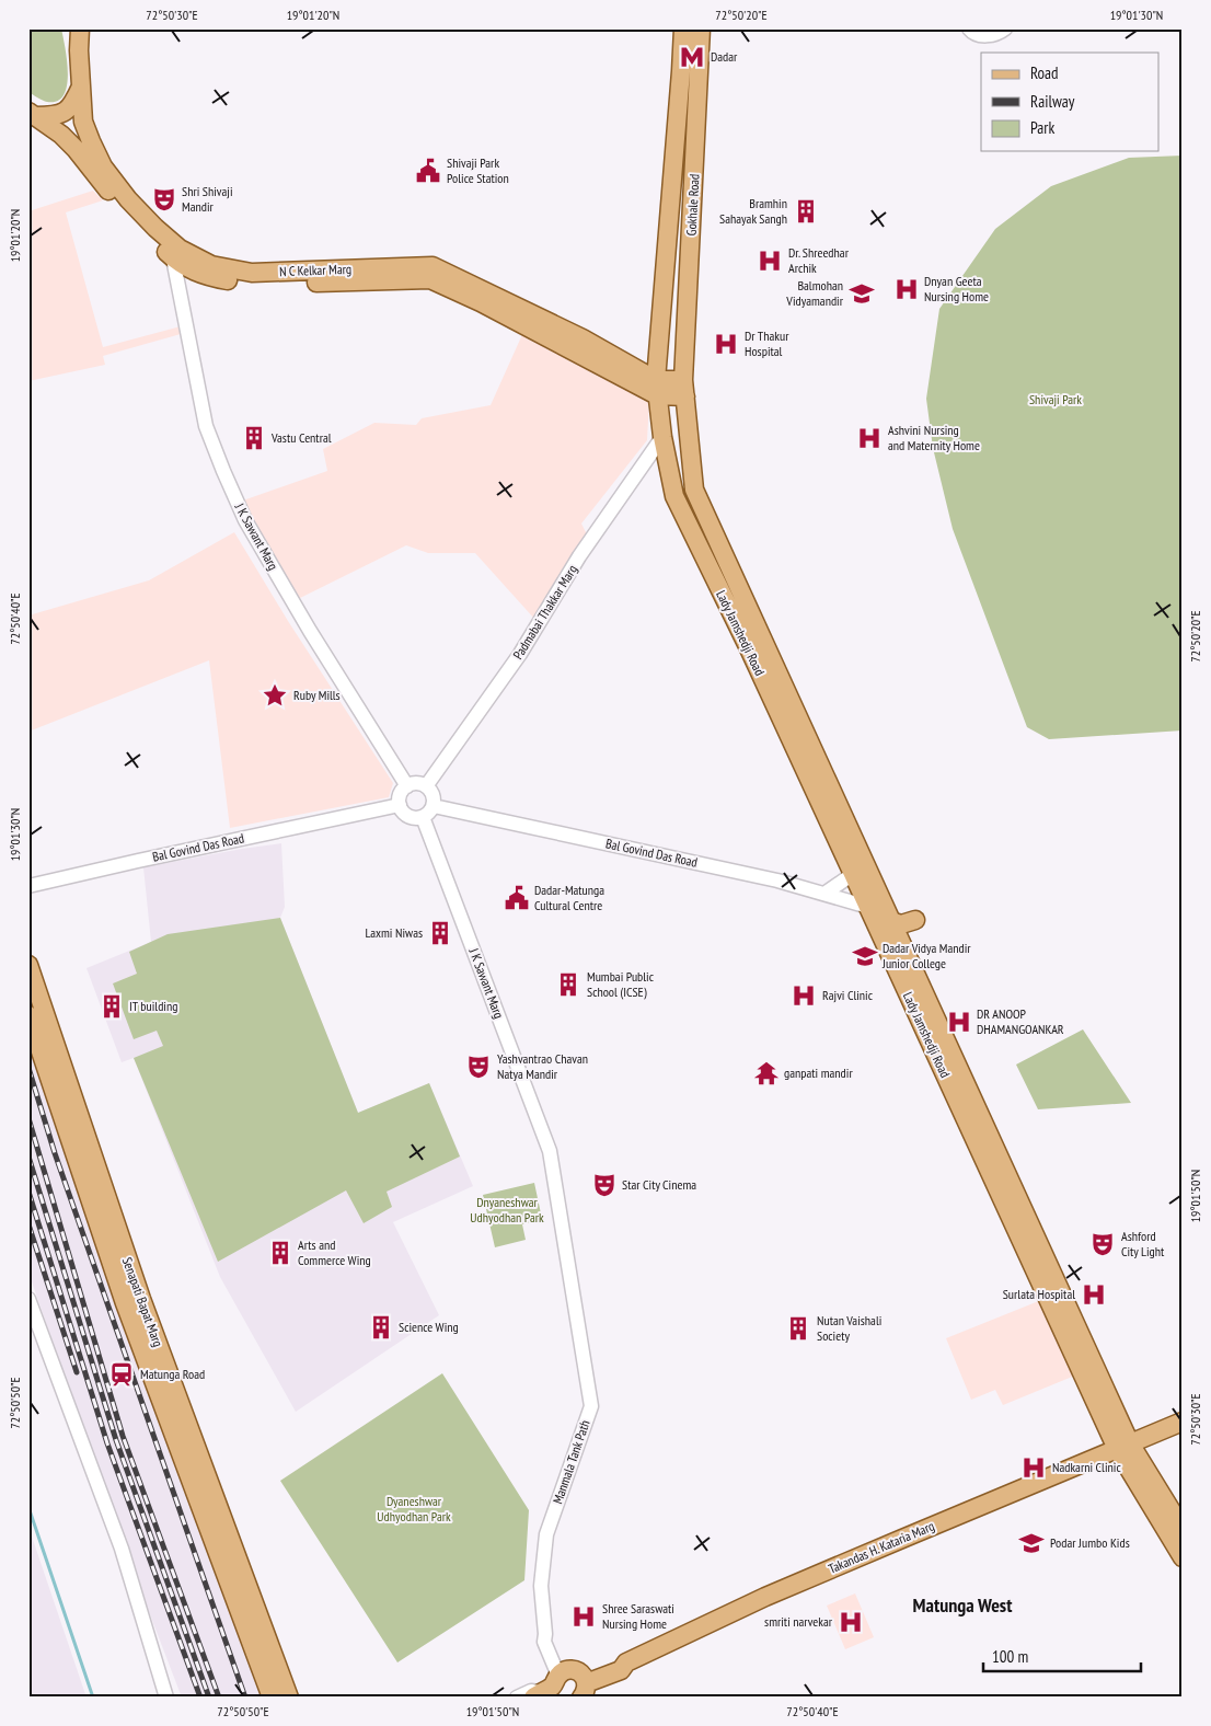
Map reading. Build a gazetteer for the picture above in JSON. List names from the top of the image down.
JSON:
{
  "streets": {
    "main road": [
      "Gokhale Road",
      "N C Kelkar Marg",
      "Lady Jamshedji Road",
      "Senapati Bapat Marg",
      "Takandas H. Kataria Marg"
    ],
    "street": [
      "J K Sawant Marg",
      "Padmabai Thakkar Marg",
      "Bal Govind Das Road",
      "Manmala Tank Path"
    ]
  },
  "crossings": [
    ["Gokhale Road", "N C Kelkar Marg"],
    ["Gokhale Road", "Lady Jamshedji Road"],
    ["N C Kelkar Marg", "J K Sawant Marg"],
    ["N C Kelkar Marg", "Lady Jamshedji Road"],
    ["J K Sawant Marg", "Padmabai Thakkar Marg"],
    ["J K Sawant Marg", "Bal Govind Das Road"],
    ["J K Sawant Marg", "Manmala Tank Path"],
    ["Padmabai Thakkar Marg", "Lady Jamshedji Road"],
    ["Padmabai Thakkar Marg", "Bal Govind Das Road"],
    ["Lady Jamshedji Road", "Bal Govind Das Road"],
    ["Lady Jamshedji Road", "Takandas H. Kataria Marg"],
    ["Manmala Tank Path", "Takandas H. Kataria Marg"]
  ],
  "districts": ["Matunga West"],
  "parks": ["Shivaji Park", "Dnyaneshwar Udhyodhan Park", "Dyaneshwar Udhyodhan Park"],
  "places": {
    "metro station": ["Dadar"],
    "public building": ["Shivaji Park Police Station", "Dadar-Matunga Cultural Centre"],
    "theatre": [
      "Shri Shivaji Mandir",
      "Yashvantrao Chavan Natya Mandir",
      "Star City Cinema",
      "Ashford City Light"
    ],
    "building": [
      "Bramhin Sahayak Sangh",
      "Vastu Central",
      "Laxmi Niwas",
      "Mumbai Public School (ICSE)",
      "IT building",
      "Arts and Commerce Wing",
      "Science Wing",
      "Nutan Vaishali Society"
    ],
    "hospital": [
      "Dr. Shreedhar Archik",
      "Dnyan Geeta Nursing Home",
      "Dr Thakur Hospital",
      "Ashvini Nursing and Maternity Home",
      "Rajvi Clinic",
      "DR ANOOP DHAMANGOANKAR",
      "Surlata Hospital",
      "Nadkarni Clinic",
      "Shree Saraswati Nursing Home",
      "smriti narvekar"
    ],
    "school or university": ["Balmohan Vidyamandir", "Dadar Vidya Mandir Junior College", "Podar Jumbo Kids"],
    "place": ["Ruby Mills"],
    "temple": ["ganpati mandir"],
    "station": ["Matunga Road"]
  },
  "legend": ["Road", "Railway", "Park"],
  "scale_bar": "100 m",
  "coordinates": [
    "72°50'30\"E",
    "19°01'20\"N",
    "72°50'20\"E",
    "19°01'30\"N",
    "72°50'40\"E",
    "19°01'50\"N",
    "72°50'50\"E"
  ]
}
